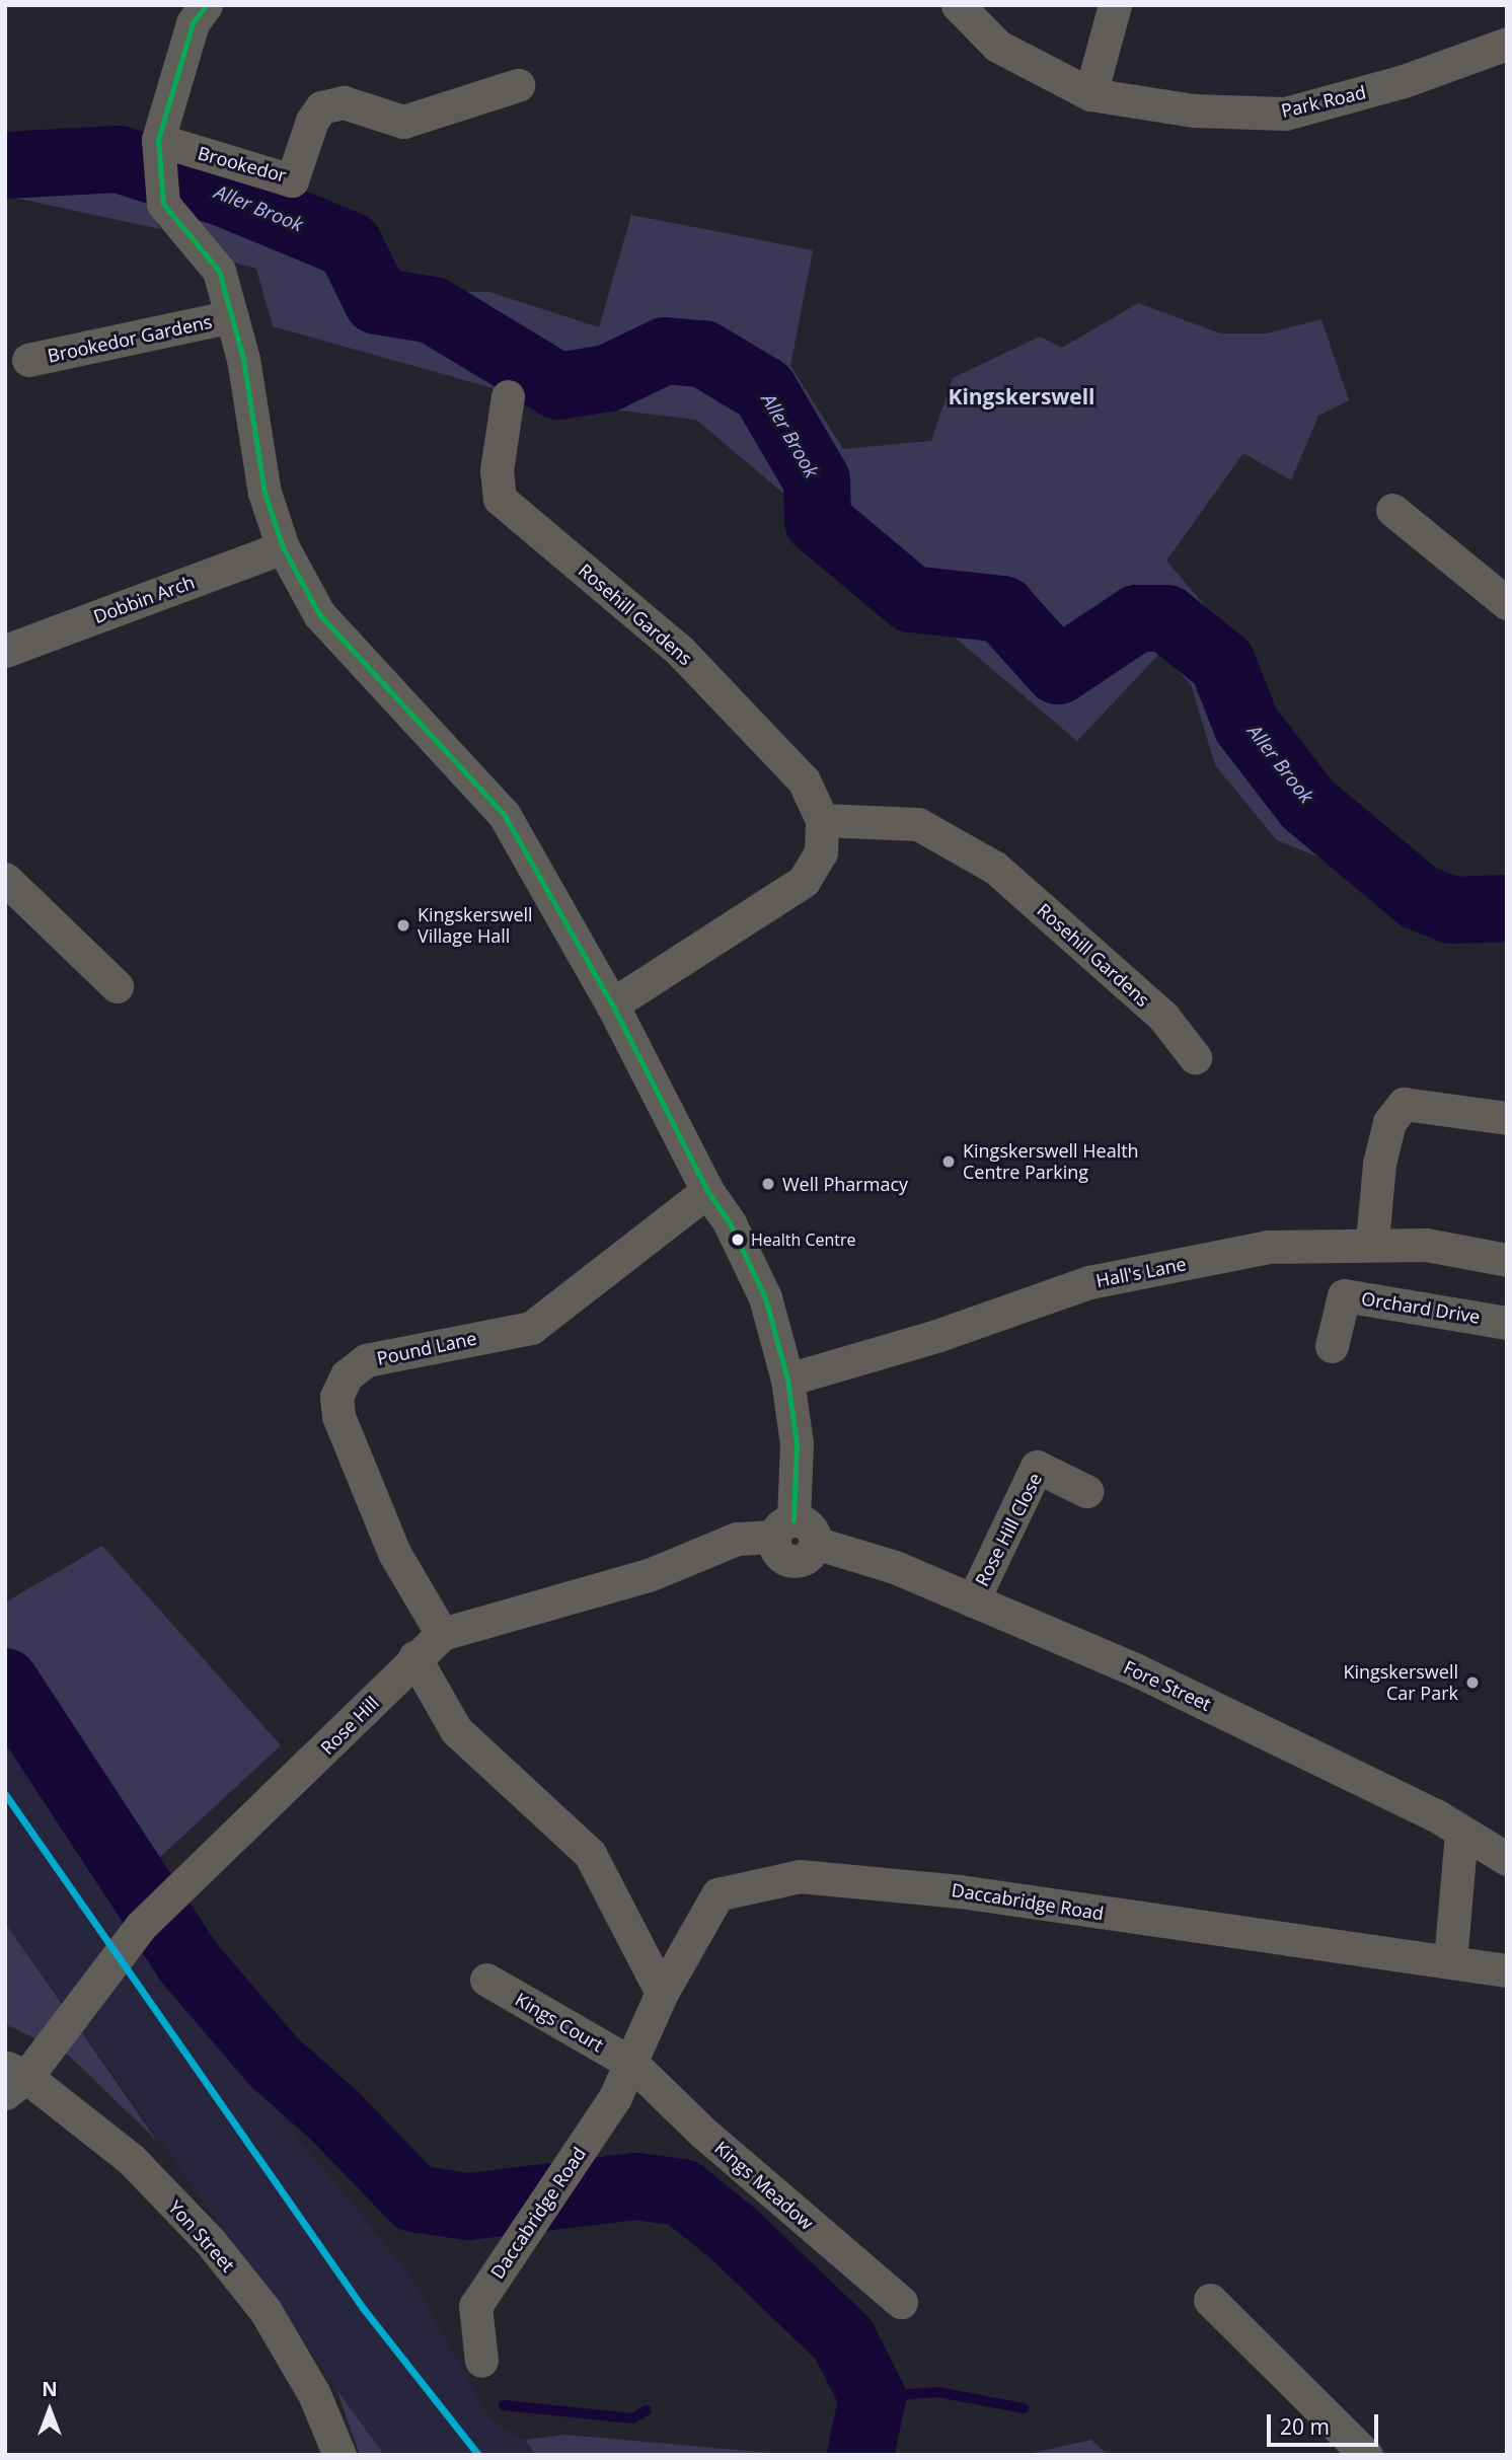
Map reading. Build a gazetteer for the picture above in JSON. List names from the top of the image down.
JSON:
{
  "streets": {
    "street": [
      "Park Road",
      "Brookedor",
      "Brookedor Gardens",
      "Dobbin Arch",
      "Rosehill Gardens",
      "Hall's Lane",
      "Orchard Drive",
      "Pound Lane",
      "Rose Hill Close",
      "Fore Street",
      "Rose Hill",
      "Daccabridge Road",
      "Kings Court",
      "Kings Meadow",
      "Yon Street"
    ]
  },
  "crossings": [
    ["Pound Lane", "Rose Hill"],
    ["Rose Hill Close", "Fore Street"],
    ["Fore Street", "Rose Hill"],
    ["Rose Hill", "Yon Street"],
    ["Daccabridge Road", "Kings Court"],
    ["Daccabridge Road", "Kings Meadow"],
    ["Kings Court", "Kings Meadow"]
  ],
  "districts": ["Kingskerswell"],
  "water": ["Aller Brook"],
  "places": [
    "Kingskerswell Village Hall",
    "Kingskerswell Health Centre Parking",
    "Well Pharmacy",
    "Health Centre",
    "Kingskerswell Car Park"
  ],
  "scale_bar": "20 m",
  "north": "top"
}
